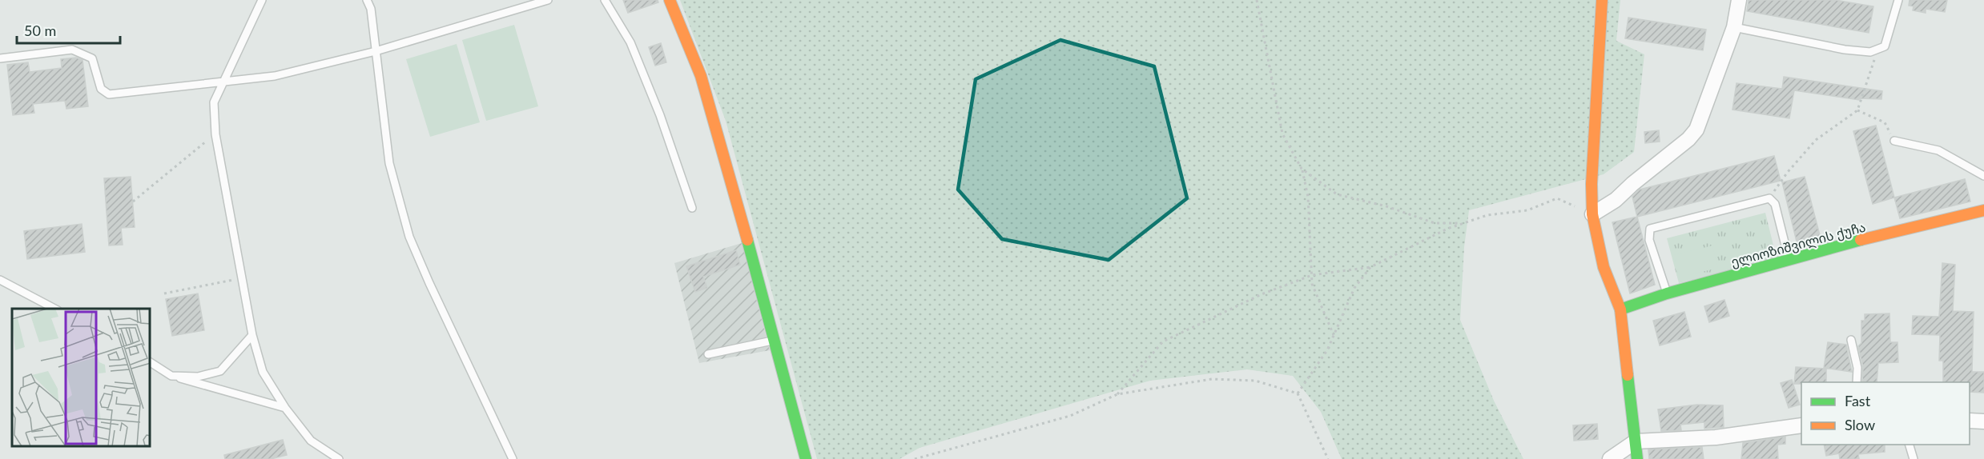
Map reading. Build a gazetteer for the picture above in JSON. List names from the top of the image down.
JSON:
{
  "streets": {
    "street": ["ელიოზიშვილის ქუჩა"]
  },
  "legend": ["Fast", "Slow"],
  "scale_bar": "50 m"
}
